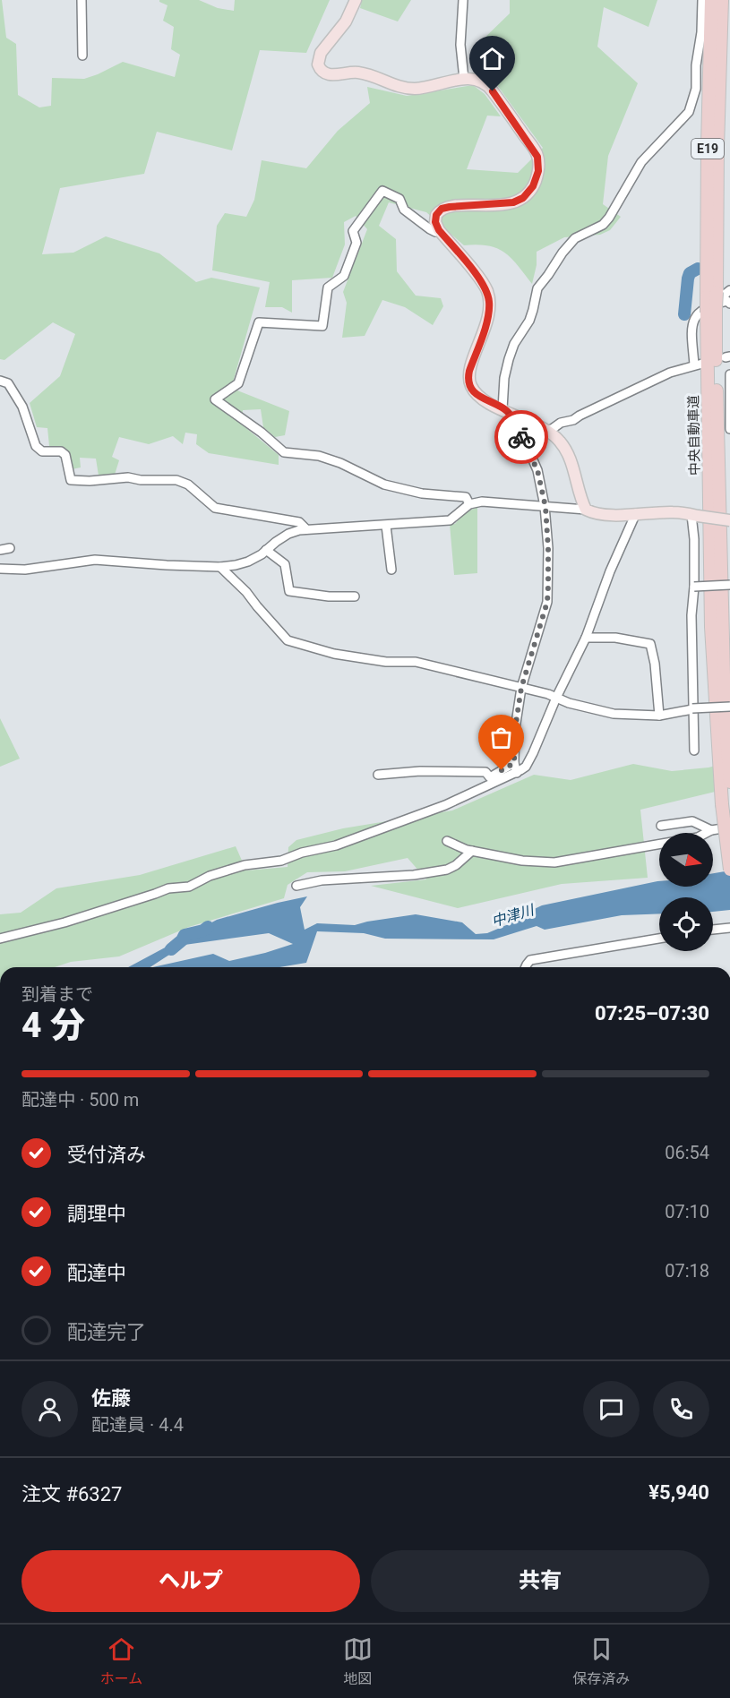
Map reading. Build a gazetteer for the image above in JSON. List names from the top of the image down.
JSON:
{
  "streets": {
    "highway": ["E19", "中央自動車道"]
  },
  "water": ["中津川"],
  "north": "right",
  "page": {
    "heading": ["4 分", "到着まで", "07:25–07:30"],
    "panel": [
      "佐藤",
      "配達員 · 4.4",
      "注文 #6327",
      "¥5,940"
    ],
    "bar": "配達中 · 500 m",
    "list": [
      ["受付済み", "06:54"],
      ["調理中", "07:10"],
      ["配達中", "07:18"],
      "配達完了"
    ],
    "buttons": ["ヘルプ", "共有"],
    "tabs": ["ホーム", "地図", "保存済み"]
  }
}
